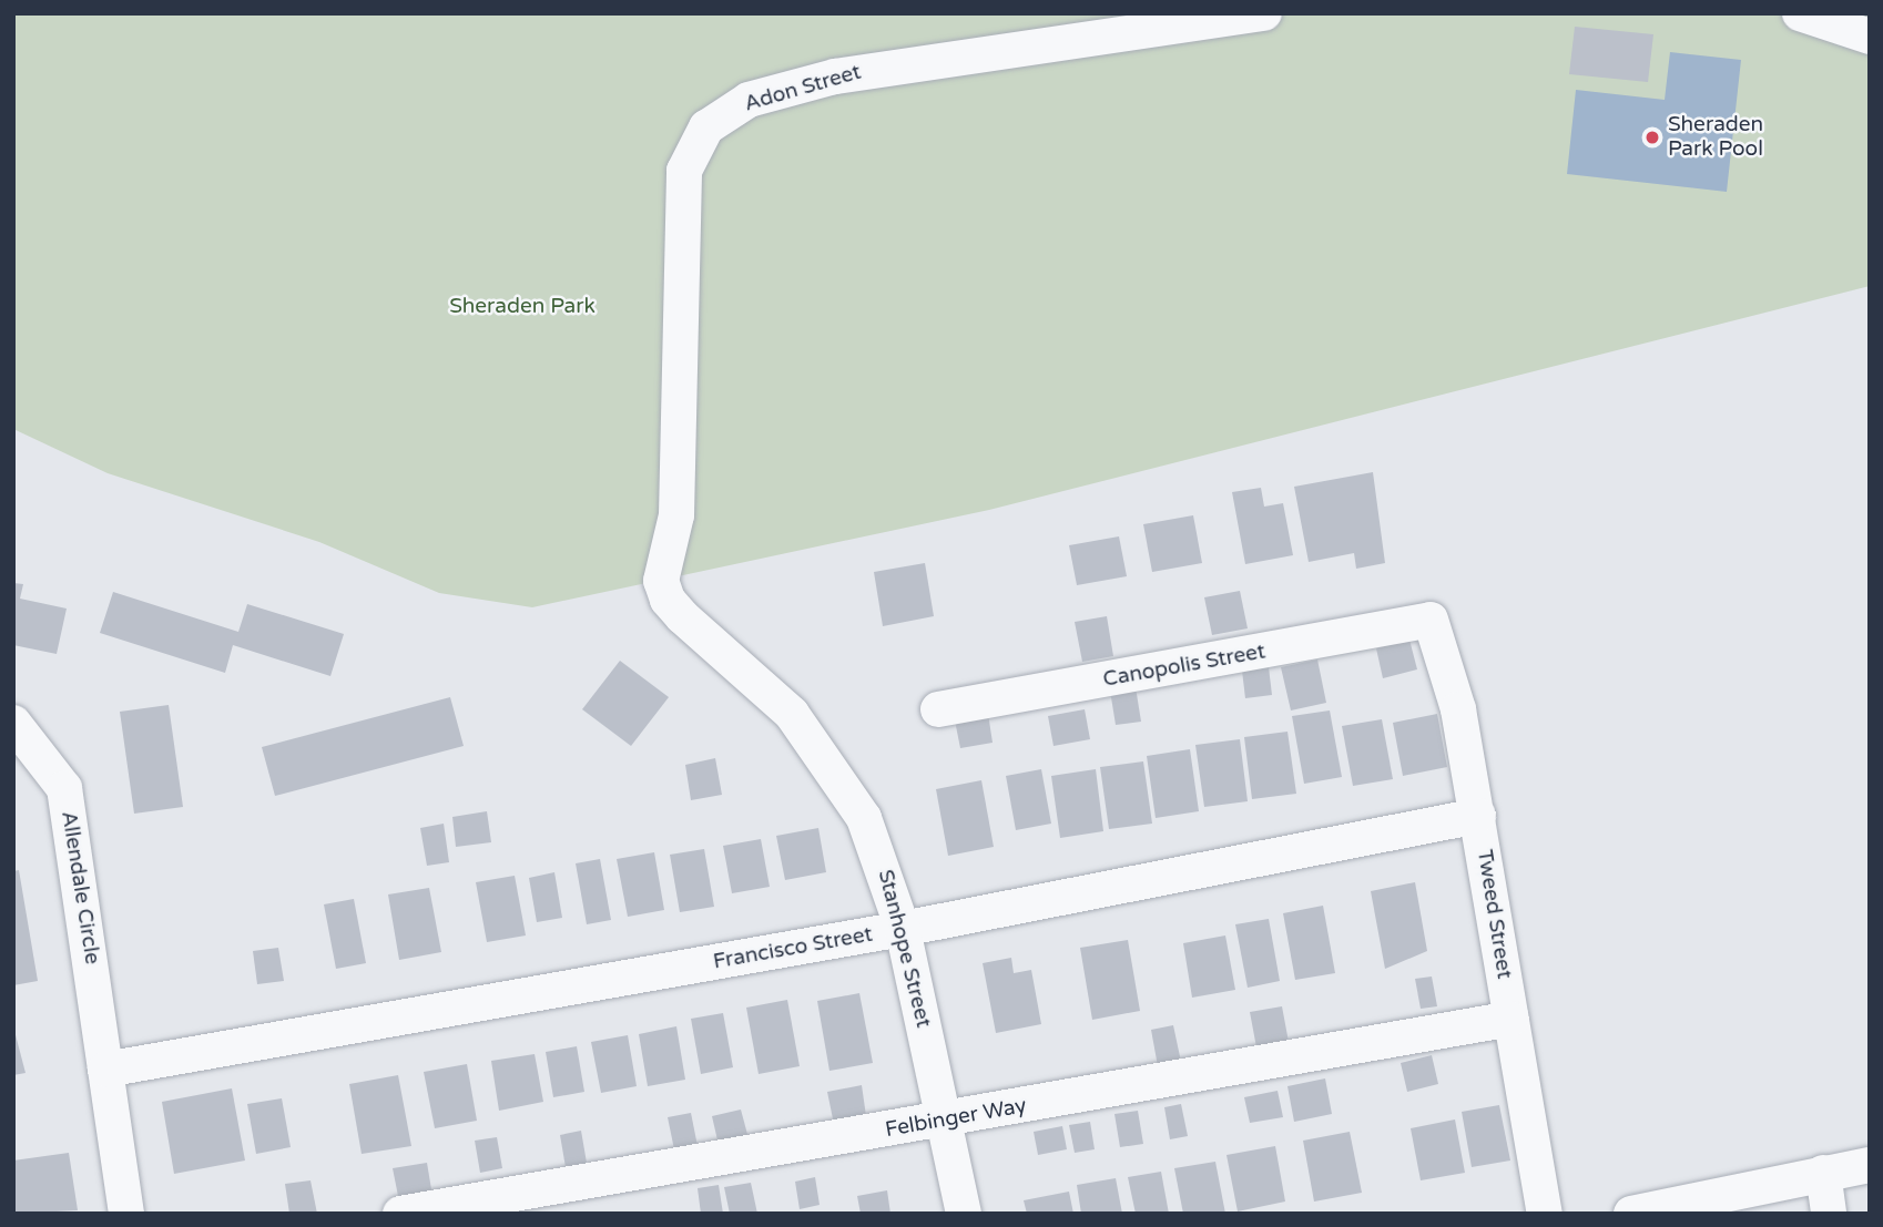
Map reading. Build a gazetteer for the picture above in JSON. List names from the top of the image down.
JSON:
{
  "streets": {
    "street": [
      "Adon Street",
      "Canopolis Street",
      "Allendale Circle",
      "Tweed Street",
      "Francisco Street",
      "Stanhope Street",
      "Felbinger Way"
    ]
  },
  "crossings": [
    ["Adon Street", "Stanhope Street"],
    ["Canopolis Street", "Tweed Street"],
    ["Allendale Circle", "Francisco Street"],
    ["Tweed Street", "Francisco Street"],
    ["Tweed Street", "Felbinger Way"],
    ["Francisco Street", "Stanhope Street"],
    ["Stanhope Street", "Felbinger Way"]
  ],
  "parks": ["Sheraden Park"],
  "places": ["Sheraden Park Pool"]
}
